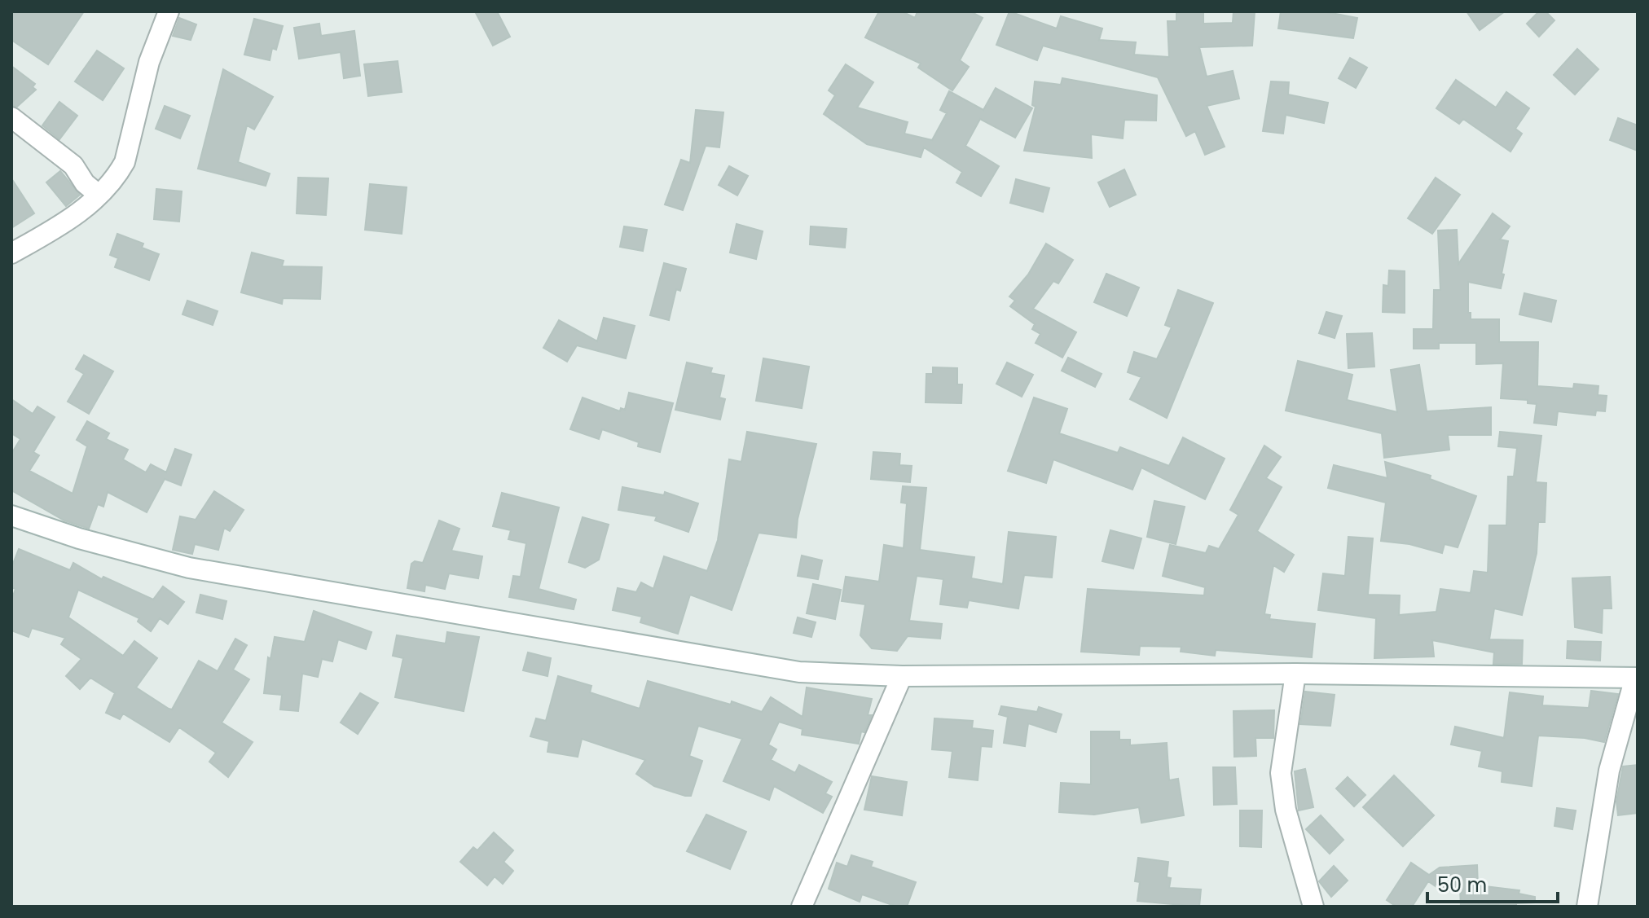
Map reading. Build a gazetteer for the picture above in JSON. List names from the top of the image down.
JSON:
{
  "scale_bar": "50 m"
}
